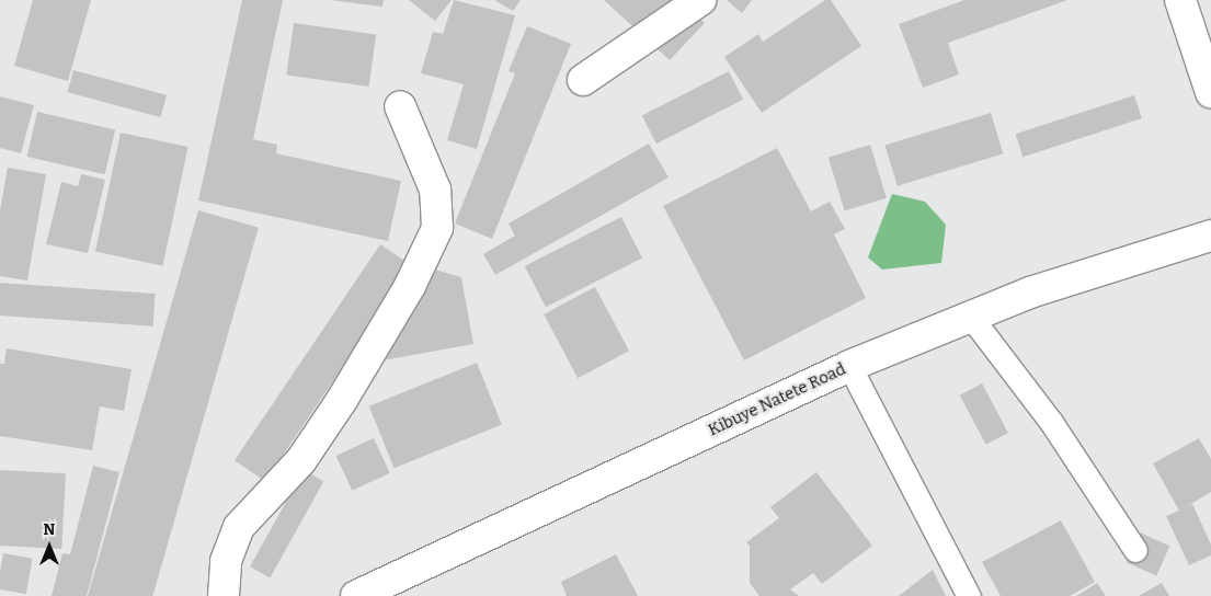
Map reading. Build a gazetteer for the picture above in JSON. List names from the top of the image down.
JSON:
{
  "streets": {
    "main road": ["Kibuye Natete Road"]
  },
  "north": "top"
}
